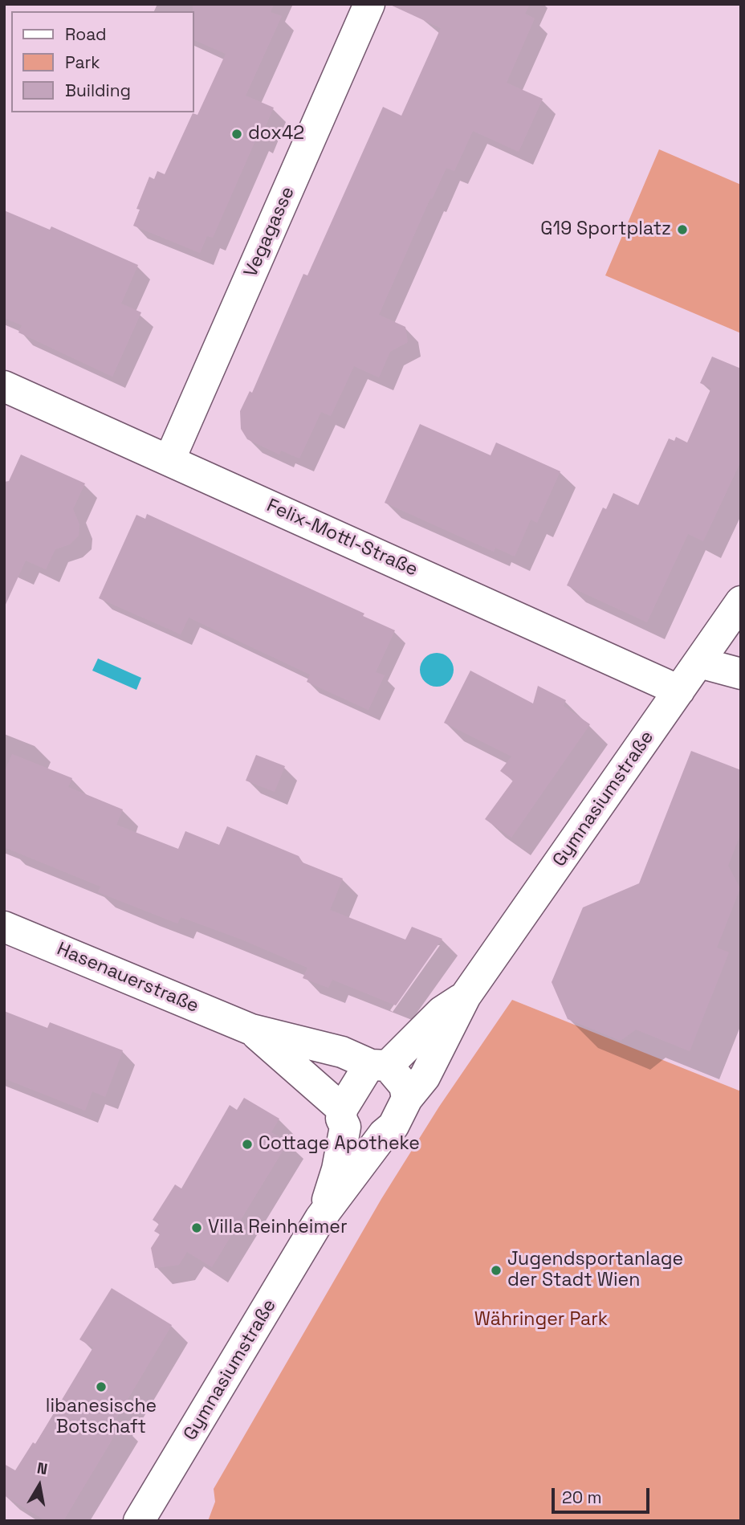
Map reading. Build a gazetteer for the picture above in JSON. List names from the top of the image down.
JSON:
{
  "streets": {
    "street": [
      "Vegagasse",
      "Felix-Mottl-Straße",
      "Gymnasiumstraße",
      "Hasenauerstraße"
    ]
  },
  "crossings": [
    ["Vegagasse", "Felix-Mottl-Straße"],
    ["Felix-Mottl-Straße", "Gymnasiumstraße"],
    ["Gymnasiumstraße", "Hasenauerstraße"]
  ],
  "parks": ["Währinger Park"],
  "places": [
    "dox42",
    "G19 Sportplatz",
    "Cottage Apotheke",
    "Villa Reinheimer",
    "Jugendsportanlage der Stadt Wien",
    "libanesische Botschaft"
  ],
  "legend": ["Road", "Park", "Building"],
  "scale_bar": "20 m",
  "north": "top"
}
